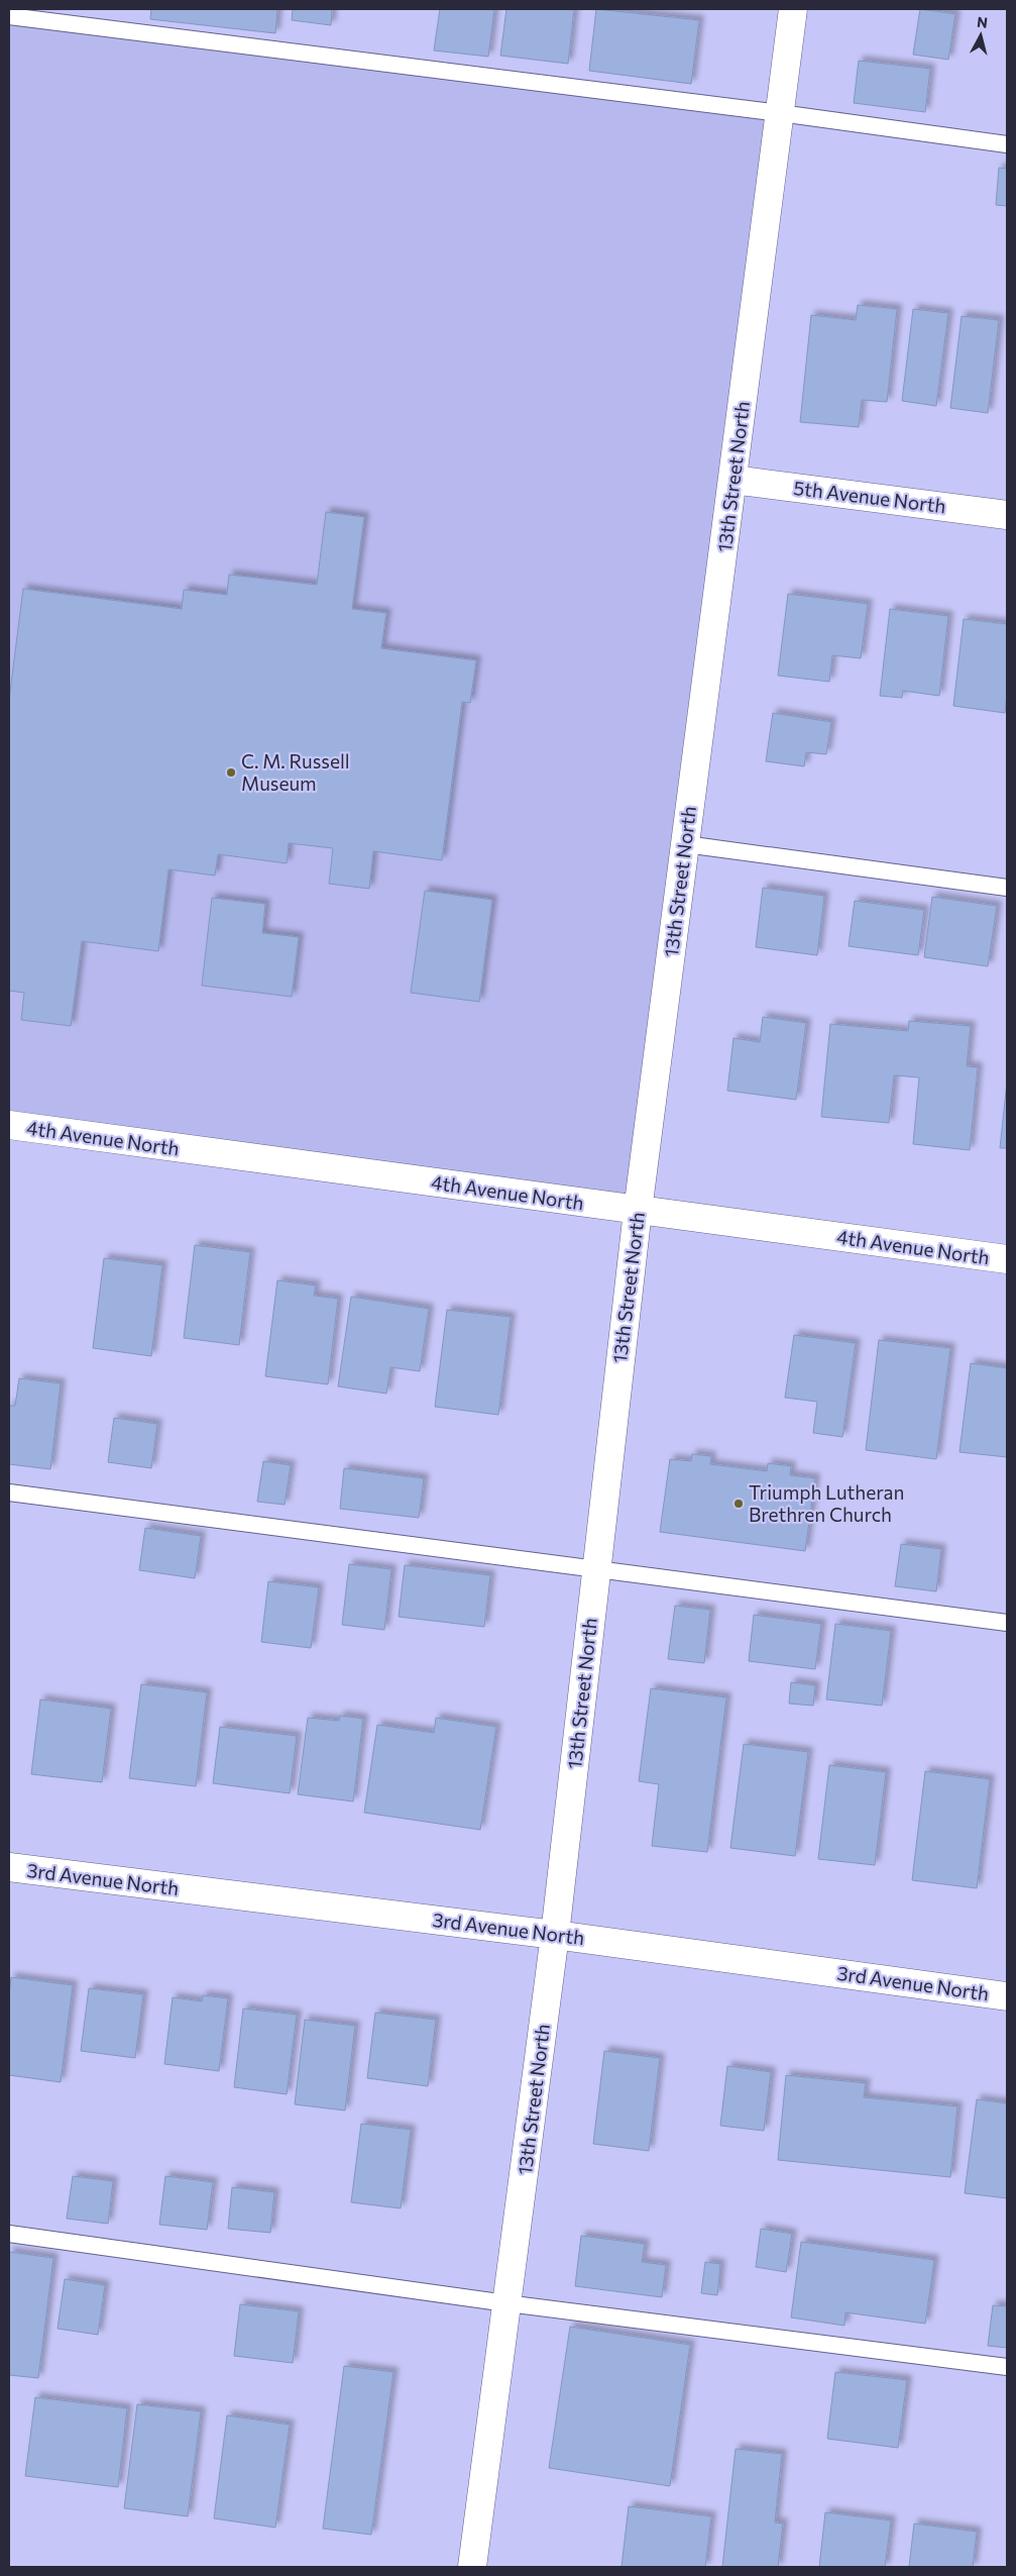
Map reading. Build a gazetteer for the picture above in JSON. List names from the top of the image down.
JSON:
{
  "streets": {
    "street": [
      "13th Street North",
      "5th Avenue North",
      "4th Avenue North",
      "3rd Avenue North"
    ]
  },
  "crossings": [
    ["13th Street North", "5th Avenue North"],
    ["13th Street North", "4th Avenue North"],
    ["13th Street North", "3rd Avenue North"]
  ],
  "places": ["C. M. Russell Museum", "Triumph Lutheran Brethren Church"],
  "north": "top"
}
